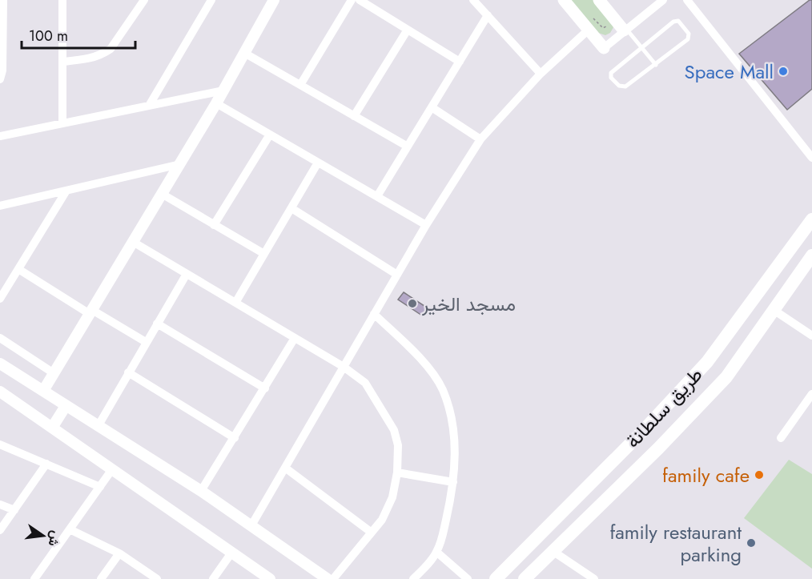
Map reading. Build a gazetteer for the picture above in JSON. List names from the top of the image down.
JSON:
{
  "streets": {
    "main road": ["طريق سلطانة"]
  },
  "places": [
    "Space Mall",
    "مسجد الخير",
    "family cafe",
    "family restaurant parking"
  ],
  "scale_bar": "100 m",
  "north": "right"
}
